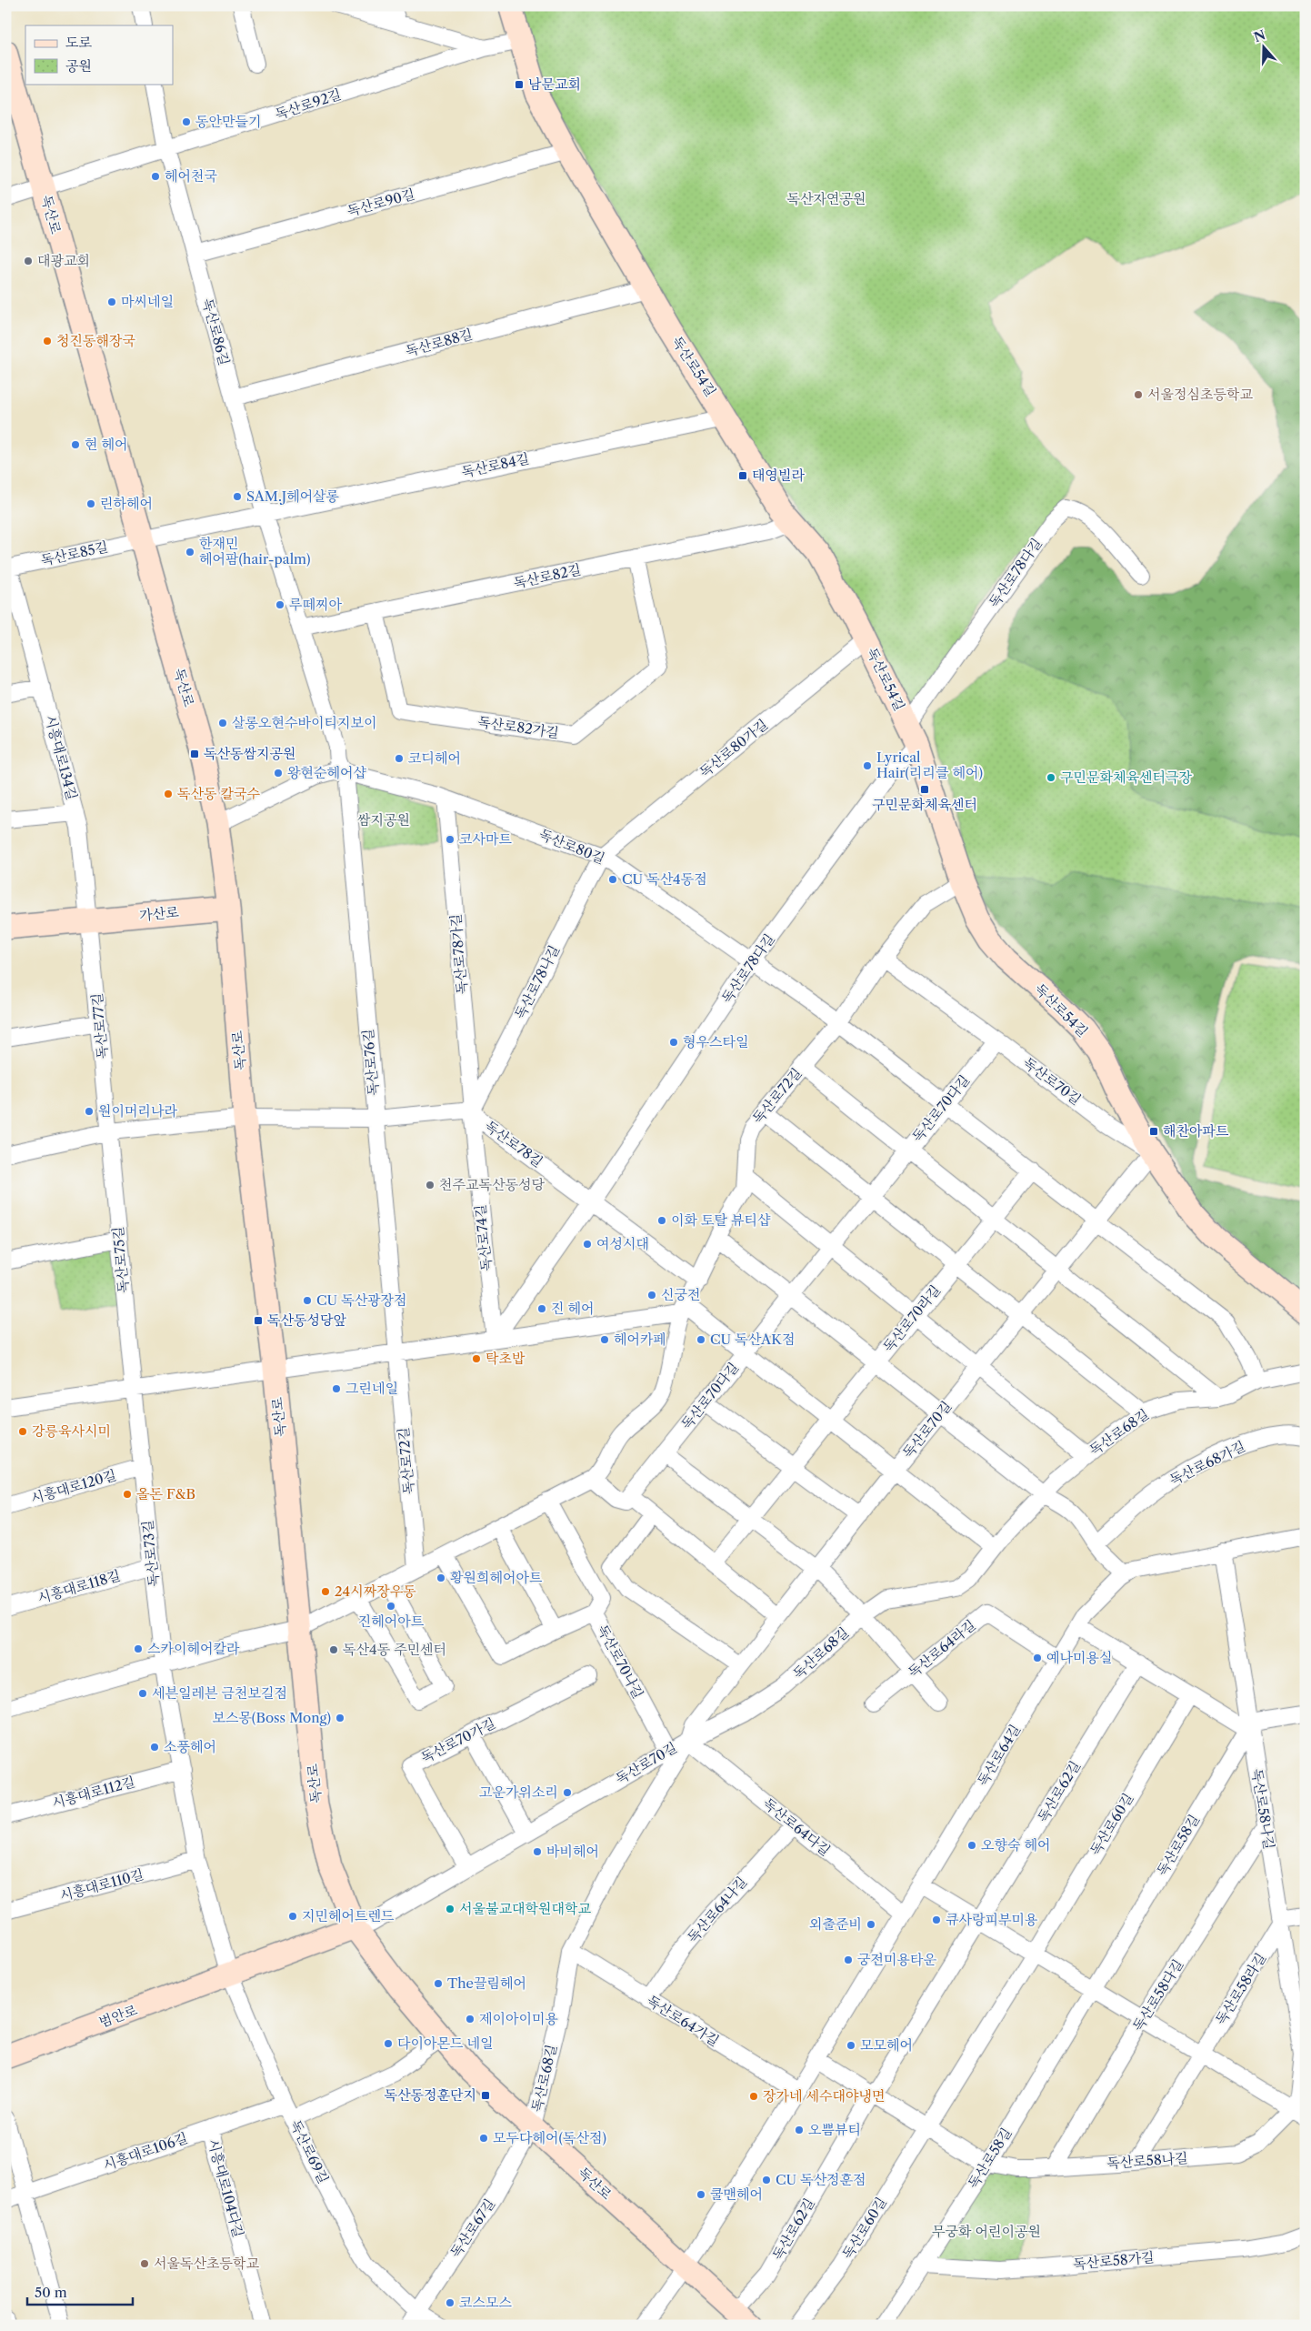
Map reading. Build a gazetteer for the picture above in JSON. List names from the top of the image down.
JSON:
{
  "streets": {
    "main road": [
      "독산로",
      "독산로54길",
      "가산로",
      "범안로"
    ],
    "street": [
      "독산로92길",
      "독산로90길",
      "독산로86길",
      "독산로88길",
      "독산로84길",
      "독산로85길",
      "독산로78다길",
      "독산로82길",
      "독산로82가길",
      "독산로80가길",
      "시흥대로134길",
      "독산로80길",
      "독산로78가길",
      "독산로78나길",
      "독산로77길",
      "독산로76길",
      "독산로70길",
      "독산로72길",
      "독산로70다길",
      "독산로78길",
      "독산로74길",
      "독산로75길",
      "독산로70라길",
      "독산로68길",
      "독산로68가길",
      "시흥대로120길",
      "독산로73길",
      "시흥대로118길",
      "독산로64라길",
      "독산로70나길",
      "독산로70가길",
      "독산로64길",
      "독산로62길",
      "시흥대로112길",
      "독산로58나길",
      "독산로60길",
      "독산로64다길",
      "독산로58길",
      "시흥대로110길",
      "독산로64나길",
      "독산로58라길",
      "독산로58다길",
      "독산로64가길",
      "시흥대로106길",
      "독산로69길",
      "시흥대로104다길",
      "독산로67길",
      "독산로58가길"
    ]
  },
  "crossings": [
    ["독산로92길", "독산로"],
    ["독산로92길", "독산로86길"],
    ["독산로92길", "독산로54길"],
    ["독산로90길", "독산로86길"],
    ["독산로90길", "독산로54길"],
    ["독산로", "독산로84길"],
    ["독산로", "독산로85길"],
    ["독산로", "독산로80길"],
    ["독산로", "가산로"],
    ["독산로", "독산로70길"],
    ["독산로", "독산로72길"],
    ["독산로", "독산로78길"],
    ["독산로", "독산로68길"],
    ["독산로", "독산로64길"],
    ["독산로", "독산로62길"],
    ["독산로", "범안로"],
    ["독산로", "독산로67길"],
    ["독산로86길", "독산로88길"],
    ["독산로86길", "독산로84길"],
    ["독산로88길", "독산로54길"],
    ["독산로54길", "독산로84길"],
    ["독산로54길", "독산로78다길"],
    ["독산로54길", "독산로82길"],
    ["독산로54길", "독산로80가길"],
    ["독산로54길", "독산로70길"],
    ["독산로54길", "독산로72길"],
    ["독산로84길", "독산로85길"],
    ["독산로85길", "시흥대로134길"],
    ["독산로78다길", "독산로80길"],
    ["독산로78다길", "독산로78길"],
    ["독산로82길", "독산로82가길"],
    ["독산로80가길", "독산로80길"],
    ["독산로80가길", "독산로78나길"],
    ["독산로80길", "독산로78가길"],
    ["독산로80길", "독산로78나길"],
    ["독산로80길", "독산로76길"],
    ["독산로80길", "독산로72길"],
    ["가산로", "독산로77길"],
    ["독산로78가길", "독산로78나길"],
    ["독산로78가길", "독산로78길"],
    ["독산로78가길", "독산로74길"],
    ["독산로78나길", "독산로78길"],
    ["독산로78나길", "독산로74길"],
    ["독산로77길", "독산로75길"],
    ["독산로76길", "독산로72길"],
    ["독산로76길", "독산로78길"],
    ["독산로70길", "독산로72길"],
    ["독산로70길", "독산로70다길"],
    ["독산로70길", "독산로70라길"],
    ["독산로70길", "독산로68길"],
    ["독산로70길", "독산로70나길"],
    ["독산로70길", "독산로70가길"],
    ["독산로70길", "독산로64다길"],
    ["독산로70길", "범안로"],
    ["독산로72길", "독산로78길"],
    ["독산로72길", "독산로70나길"],
    ["독산로78길", "독산로74길"],
    ["독산로75길", "독산로73길"],
    ["독산로68길", "독산로64다길"],
    ["독산로68길", "독산로64가길"],
    ["독산로68길", "독산로67길"],
    ["시흥대로120길", "독산로73길"],
    ["독산로73길", "시흥대로118길"],
    ["독산로73길", "시흥대로112길"],
    ["독산로73길", "시흥대로110길"],
    ["독산로64라길", "독산로64길"],
    ["독산로64길", "독산로58나길"],
    ["독산로64길", "독산로64다길"],
    ["독산로64길", "독산로64가길"],
    ["독산로58나길", "독산로58길"],
    ["독산로58나길", "독산로58라길"],
    ["독산로58나길", "독산로58다길"],
    ["독산로64다길", "독산로64나길"],
    ["독산로58길", "독산로58가길"],
    ["독산로64나길", "독산로64가길"],
    ["범안로", "독산로69길"],
    ["시흥대로106길", "독산로69길"],
    ["시흥대로106길", "시흥대로104다길"],
    ["독산로69길", "독산로67길"]
  ],
  "parks": ["독산자연공원", "쌈지공원", "무궁화 어린이공원"],
  "places": {
    "transit": [
      "남문교회",
      "태영빌라",
      "독산동쌈지공원",
      "구민문화체육센터",
      "해찬아파트",
      "독산동성당앞",
      "독산동정훈단지"
    ],
    "other": [
      "동안만들기",
      "헤어천국",
      "대광교회",
      "마씨네일",
      "청진동해장국",
      "서울정심초등학교",
      "현 헤어",
      "SAM.J헤어살롱",
      "린하헤어",
      "한재민 헤어팜(hair-palm)",
      "루떼찌아",
      "살롱오현수바이티지보이",
      "코디헤어",
      "Lyrical Hair(리리클 헤어)",
      "왕현순헤어샵",
      "구민문화체육센터극장",
      "독산동 칼국수",
      "코사마트",
      "CU 독산4동점",
      "형우스타일",
      "원이머리나라",
      "천주교독산동성당",
      "이화 토탈 뷰티샵",
      "여성시대",
      "신궁전",
      "CU 독산광장점",
      "진 헤어",
      "헤어카페",
      "CU 독산AK점",
      "탁초밥",
      "그린네일",
      "강릉육사시미",
      "올돈 F&B",
      "황원희헤어아트",
      "24시짜장우동",
      "진헤어아트",
      "스카이헤어칼라",
      "독산4동 주민센터",
      "예나미용실",
      "세븐일레븐 금천보길점",
      "보스몽(Boss Mong)",
      "소풍헤어",
      "고운가위소리",
      "오향숙 헤어",
      "바비헤어",
      "서울불교대학원대학교",
      "지민헤어트렌드",
      "큐사랑피부미용",
      "외출준비",
      "궁전미용타운",
      "The끌림헤어",
      "제이아이미용",
      "다이아몬드 네일",
      "모모헤어",
      "장가네 세수대야냉면",
      "오쁨뷰티",
      "모두다헤어(독산점)",
      "CU 독산정훈점",
      "쿨맨헤어",
      "서울독산초등학교",
      "코스모스"
    ]
  },
  "legend": ["도로", "공원"],
  "scale_bar": "50 m",
  "north": "top"
}
